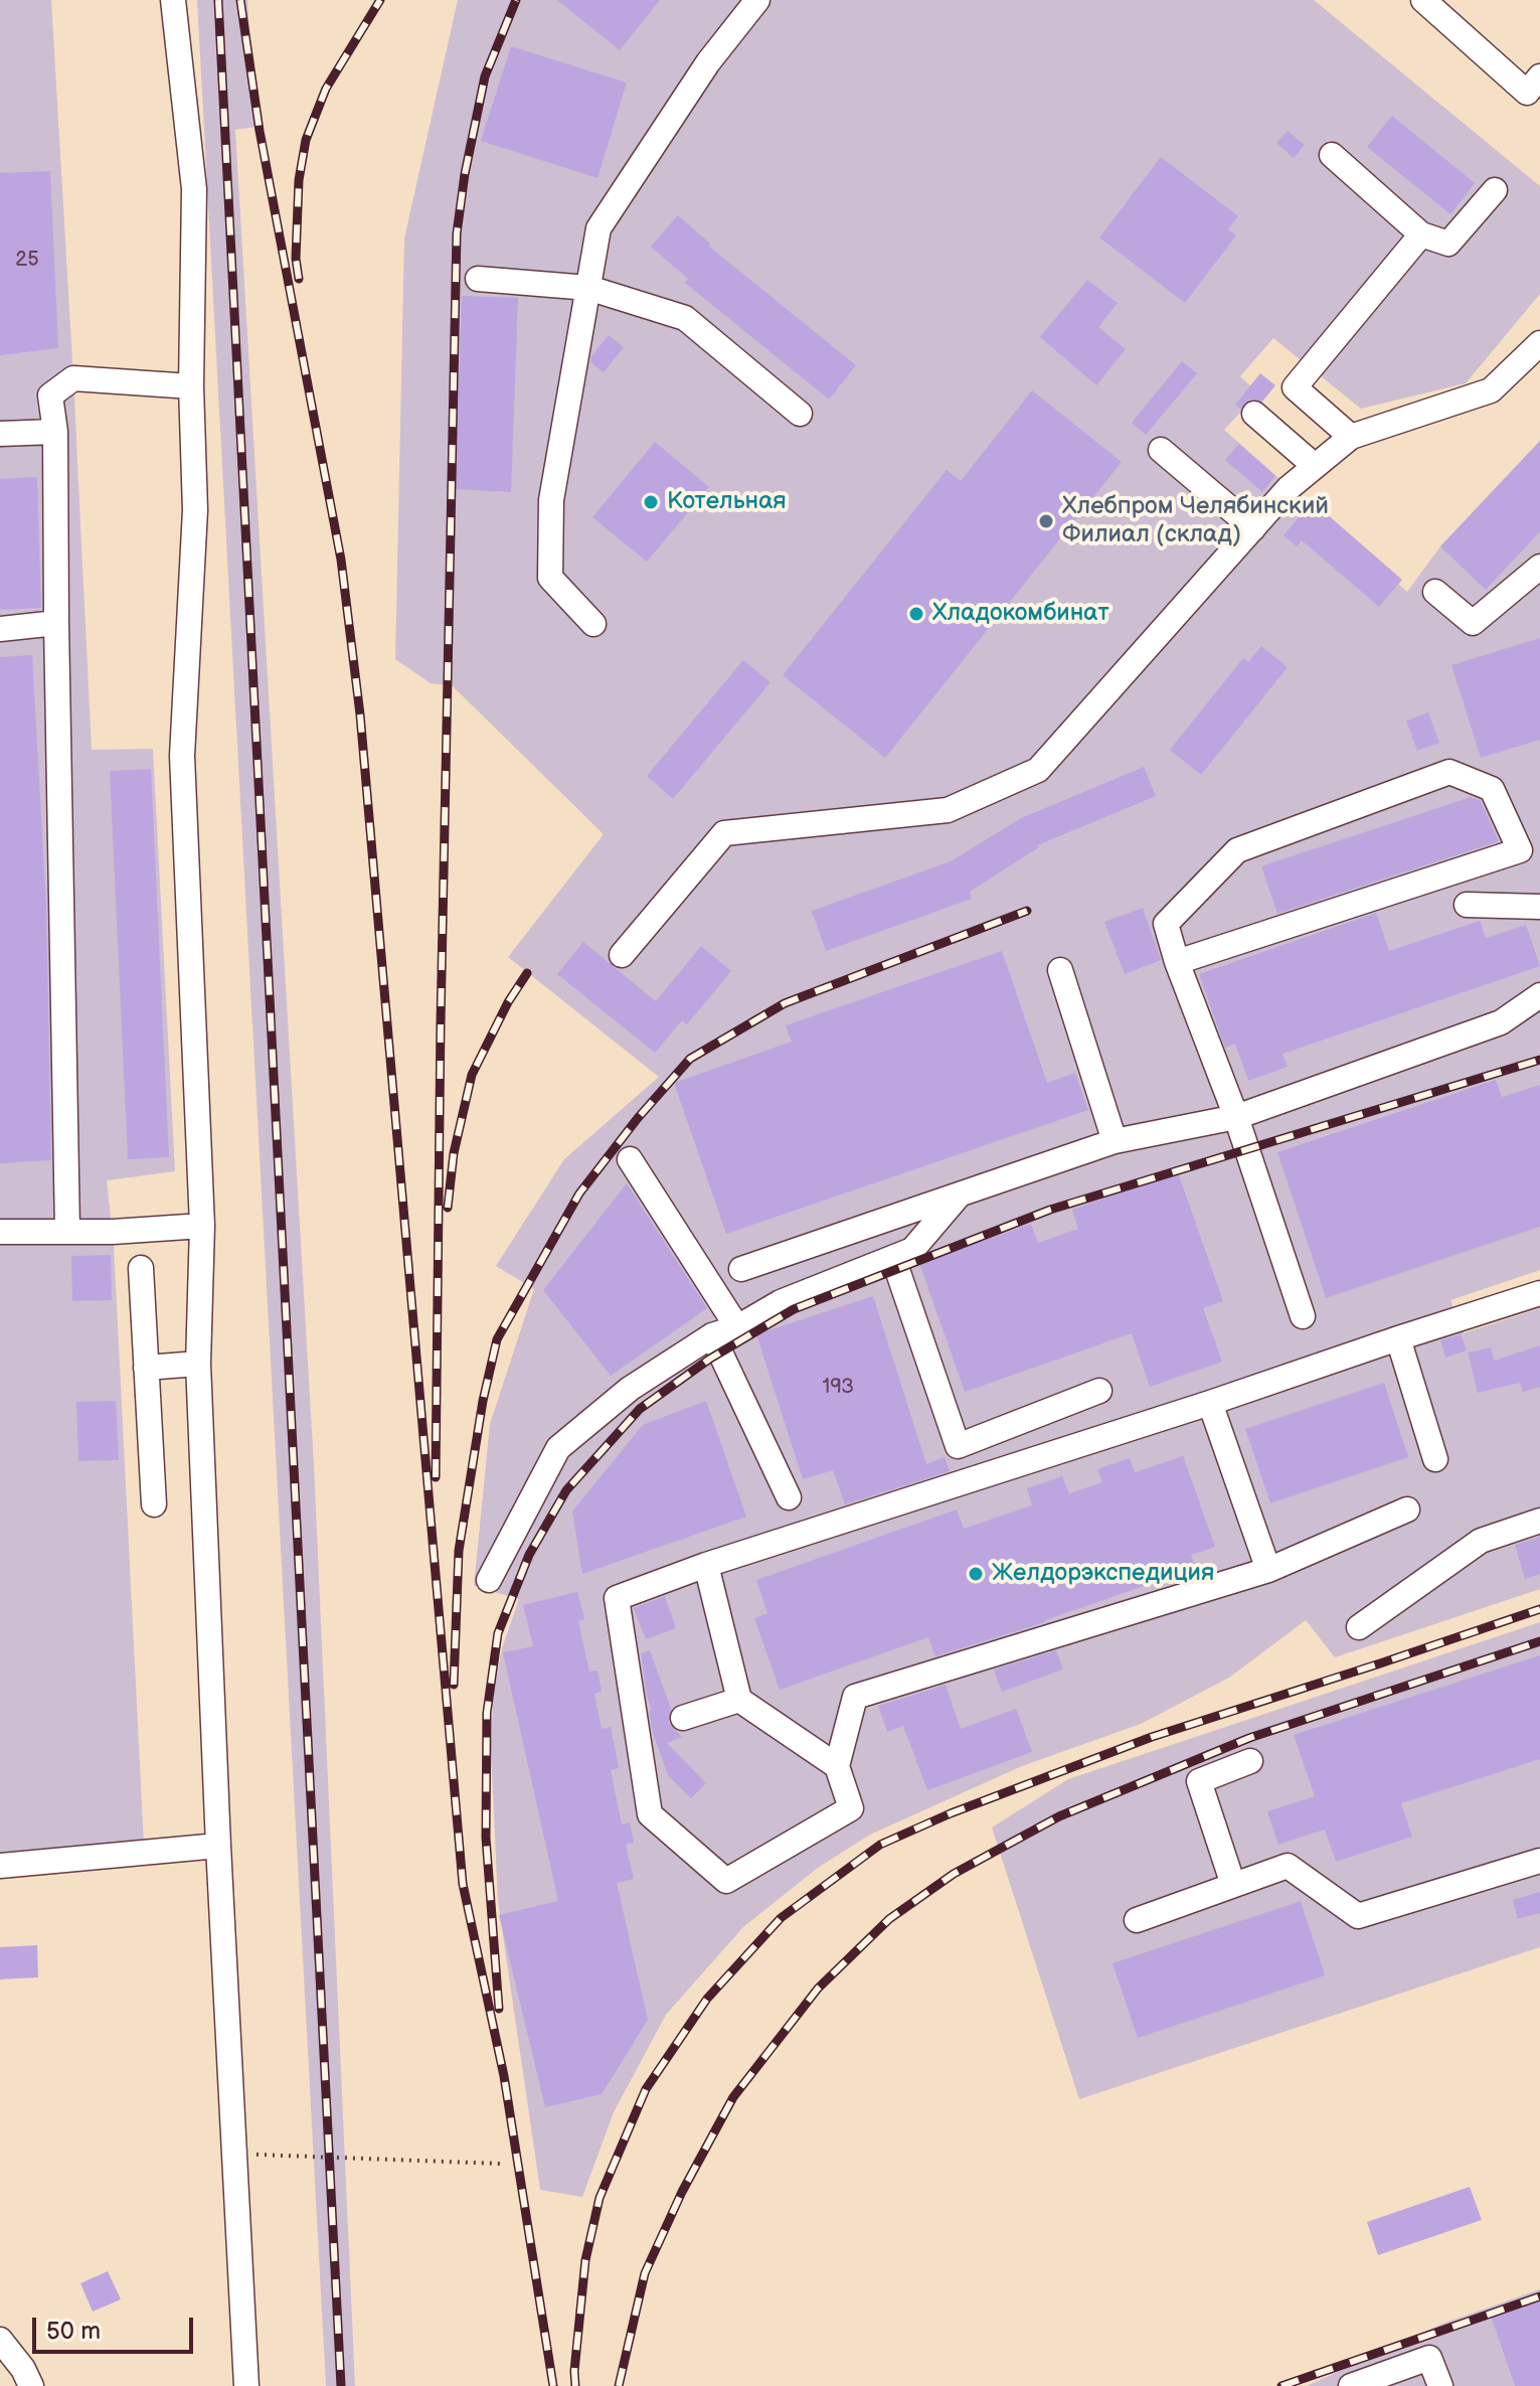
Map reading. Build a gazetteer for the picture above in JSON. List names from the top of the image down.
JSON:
{
  "places": [
    "Котельная",
    "Хлебпром Челябинский Филиал (склад)",
    "Хладокомбинат",
    "Желдорэкспедиция"
  ],
  "house_numbers": ["25", "19З"],
  "scale_bar": "50 m"
}
